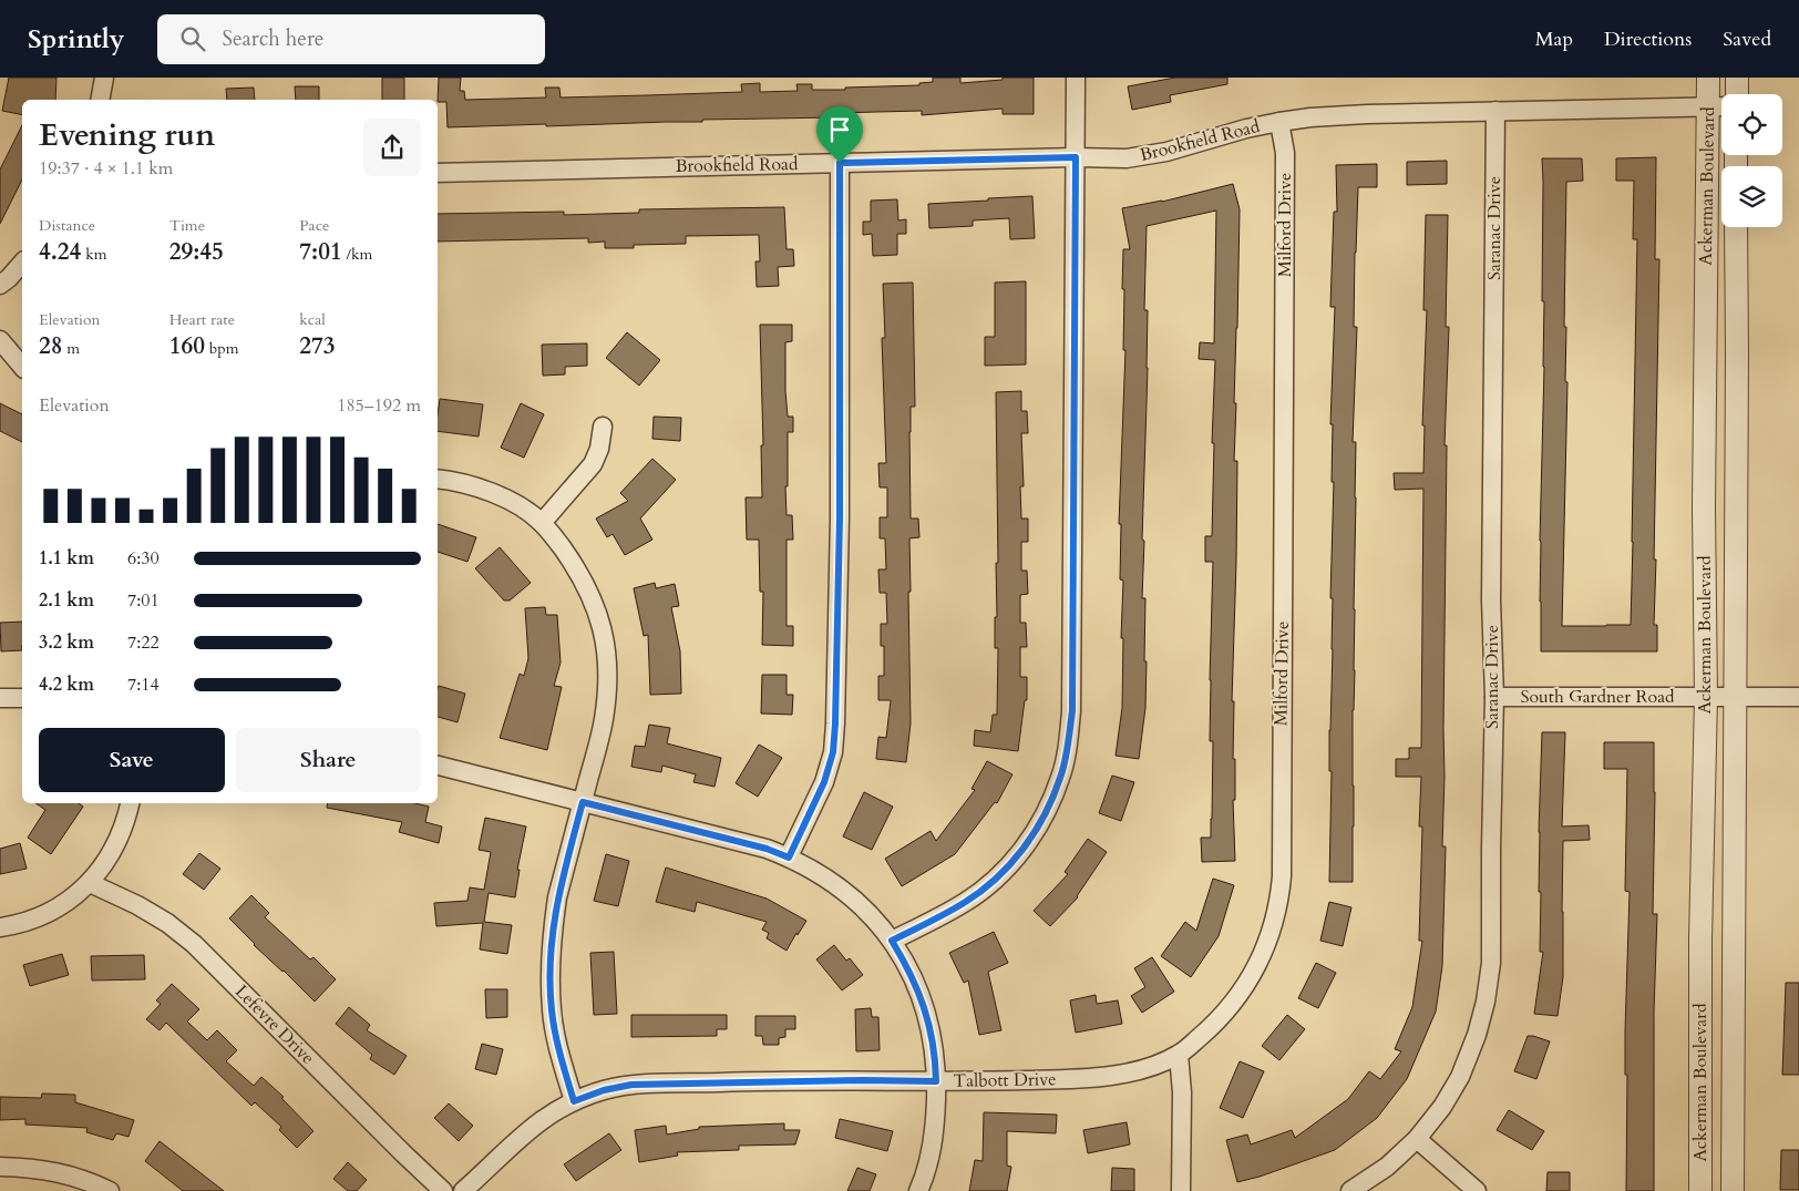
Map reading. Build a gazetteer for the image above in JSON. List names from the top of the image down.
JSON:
{
  "streets": {
    "street": [
      "Brookfield Road",
      "Ackerman Boulevard",
      "Milford Drive",
      "Saranac Drive",
      "South Gardner Road",
      "Lefevre Drive",
      "Talbott Drive"
    ]
  },
  "crossings": [
    ["Brookfield Road", "Ackerman Boulevard"],
    ["Brookfield Road", "Milford Drive"],
    ["Brookfield Road", "Saranac Drive"],
    ["Ackerman Boulevard", "South Gardner Road"],
    ["Milford Drive", "Talbott Drive"],
    ["Saranac Drive", "South Gardner Road"]
  ],
  "page": {
    "header": "Sprintly",
    "search": "Search here",
    "nav": ["Map", "Directions", "Saved"],
    "heading": ["Evening run", "19:37 · 4 × 1.1 km"],
    "stats": [
      ["Distance", "4.24 km"],
      ["Time", "29:45"],
      ["Pace", "7:01 /km"],
      ["Elevation", "28 m"],
      ["Heart rate", "160 bpm"],
      ["kcal", "273"]
    ],
    "chart": ["Elevation", "185–192 m"],
    "list": [
      {
        "name": "1.1 km",
        "note": "6:30"
      },
      {
        "name": "2.1 km",
        "note": "7:01"
      },
      {
        "name": "3.2 km",
        "note": "7:22"
      },
      {
        "name": "4.2 km",
        "note": "7:14"
      }
    ],
    "buttons": ["Save", "Share"]
  }
}
